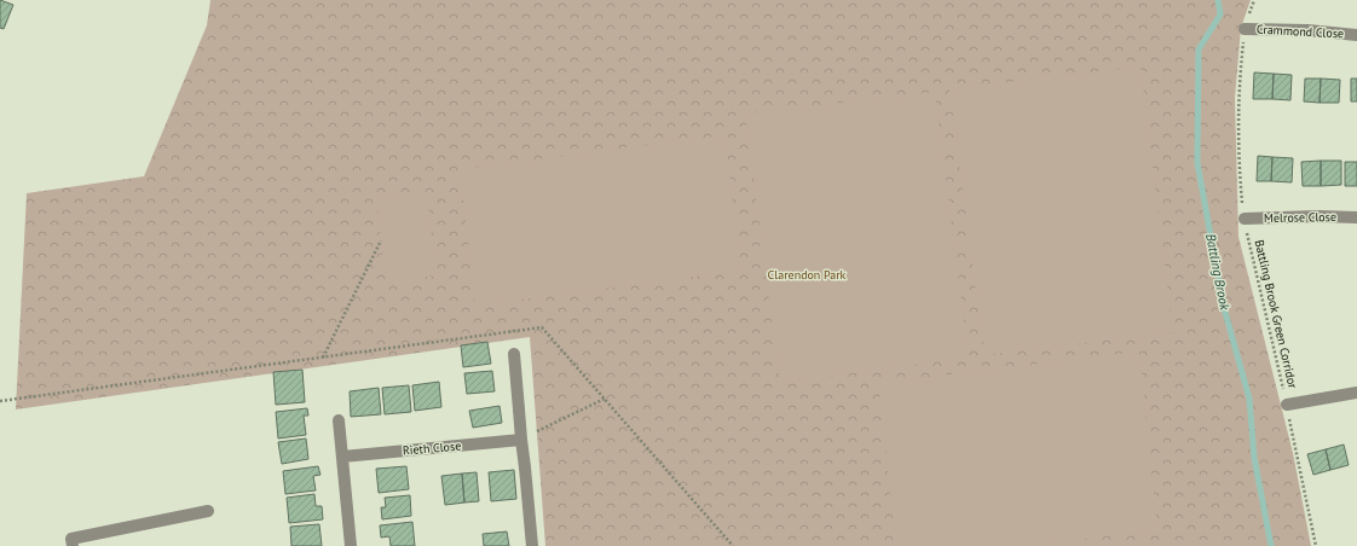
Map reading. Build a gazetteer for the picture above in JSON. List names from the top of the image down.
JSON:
{
  "streets": {
    "street": ["Crammond Close", "Melrose Close", "Rieth Close"],
    "path": ["Battling Brook Green Corridor"]
  },
  "crossings": [
    ["Crammond Close", "Battling Brook Green Corridor"],
    ["Melrose Close", "Battling Brook Green Corridor"]
  ],
  "water": ["Battling Brook"],
  "parks": ["Clarendon Park"]
}
